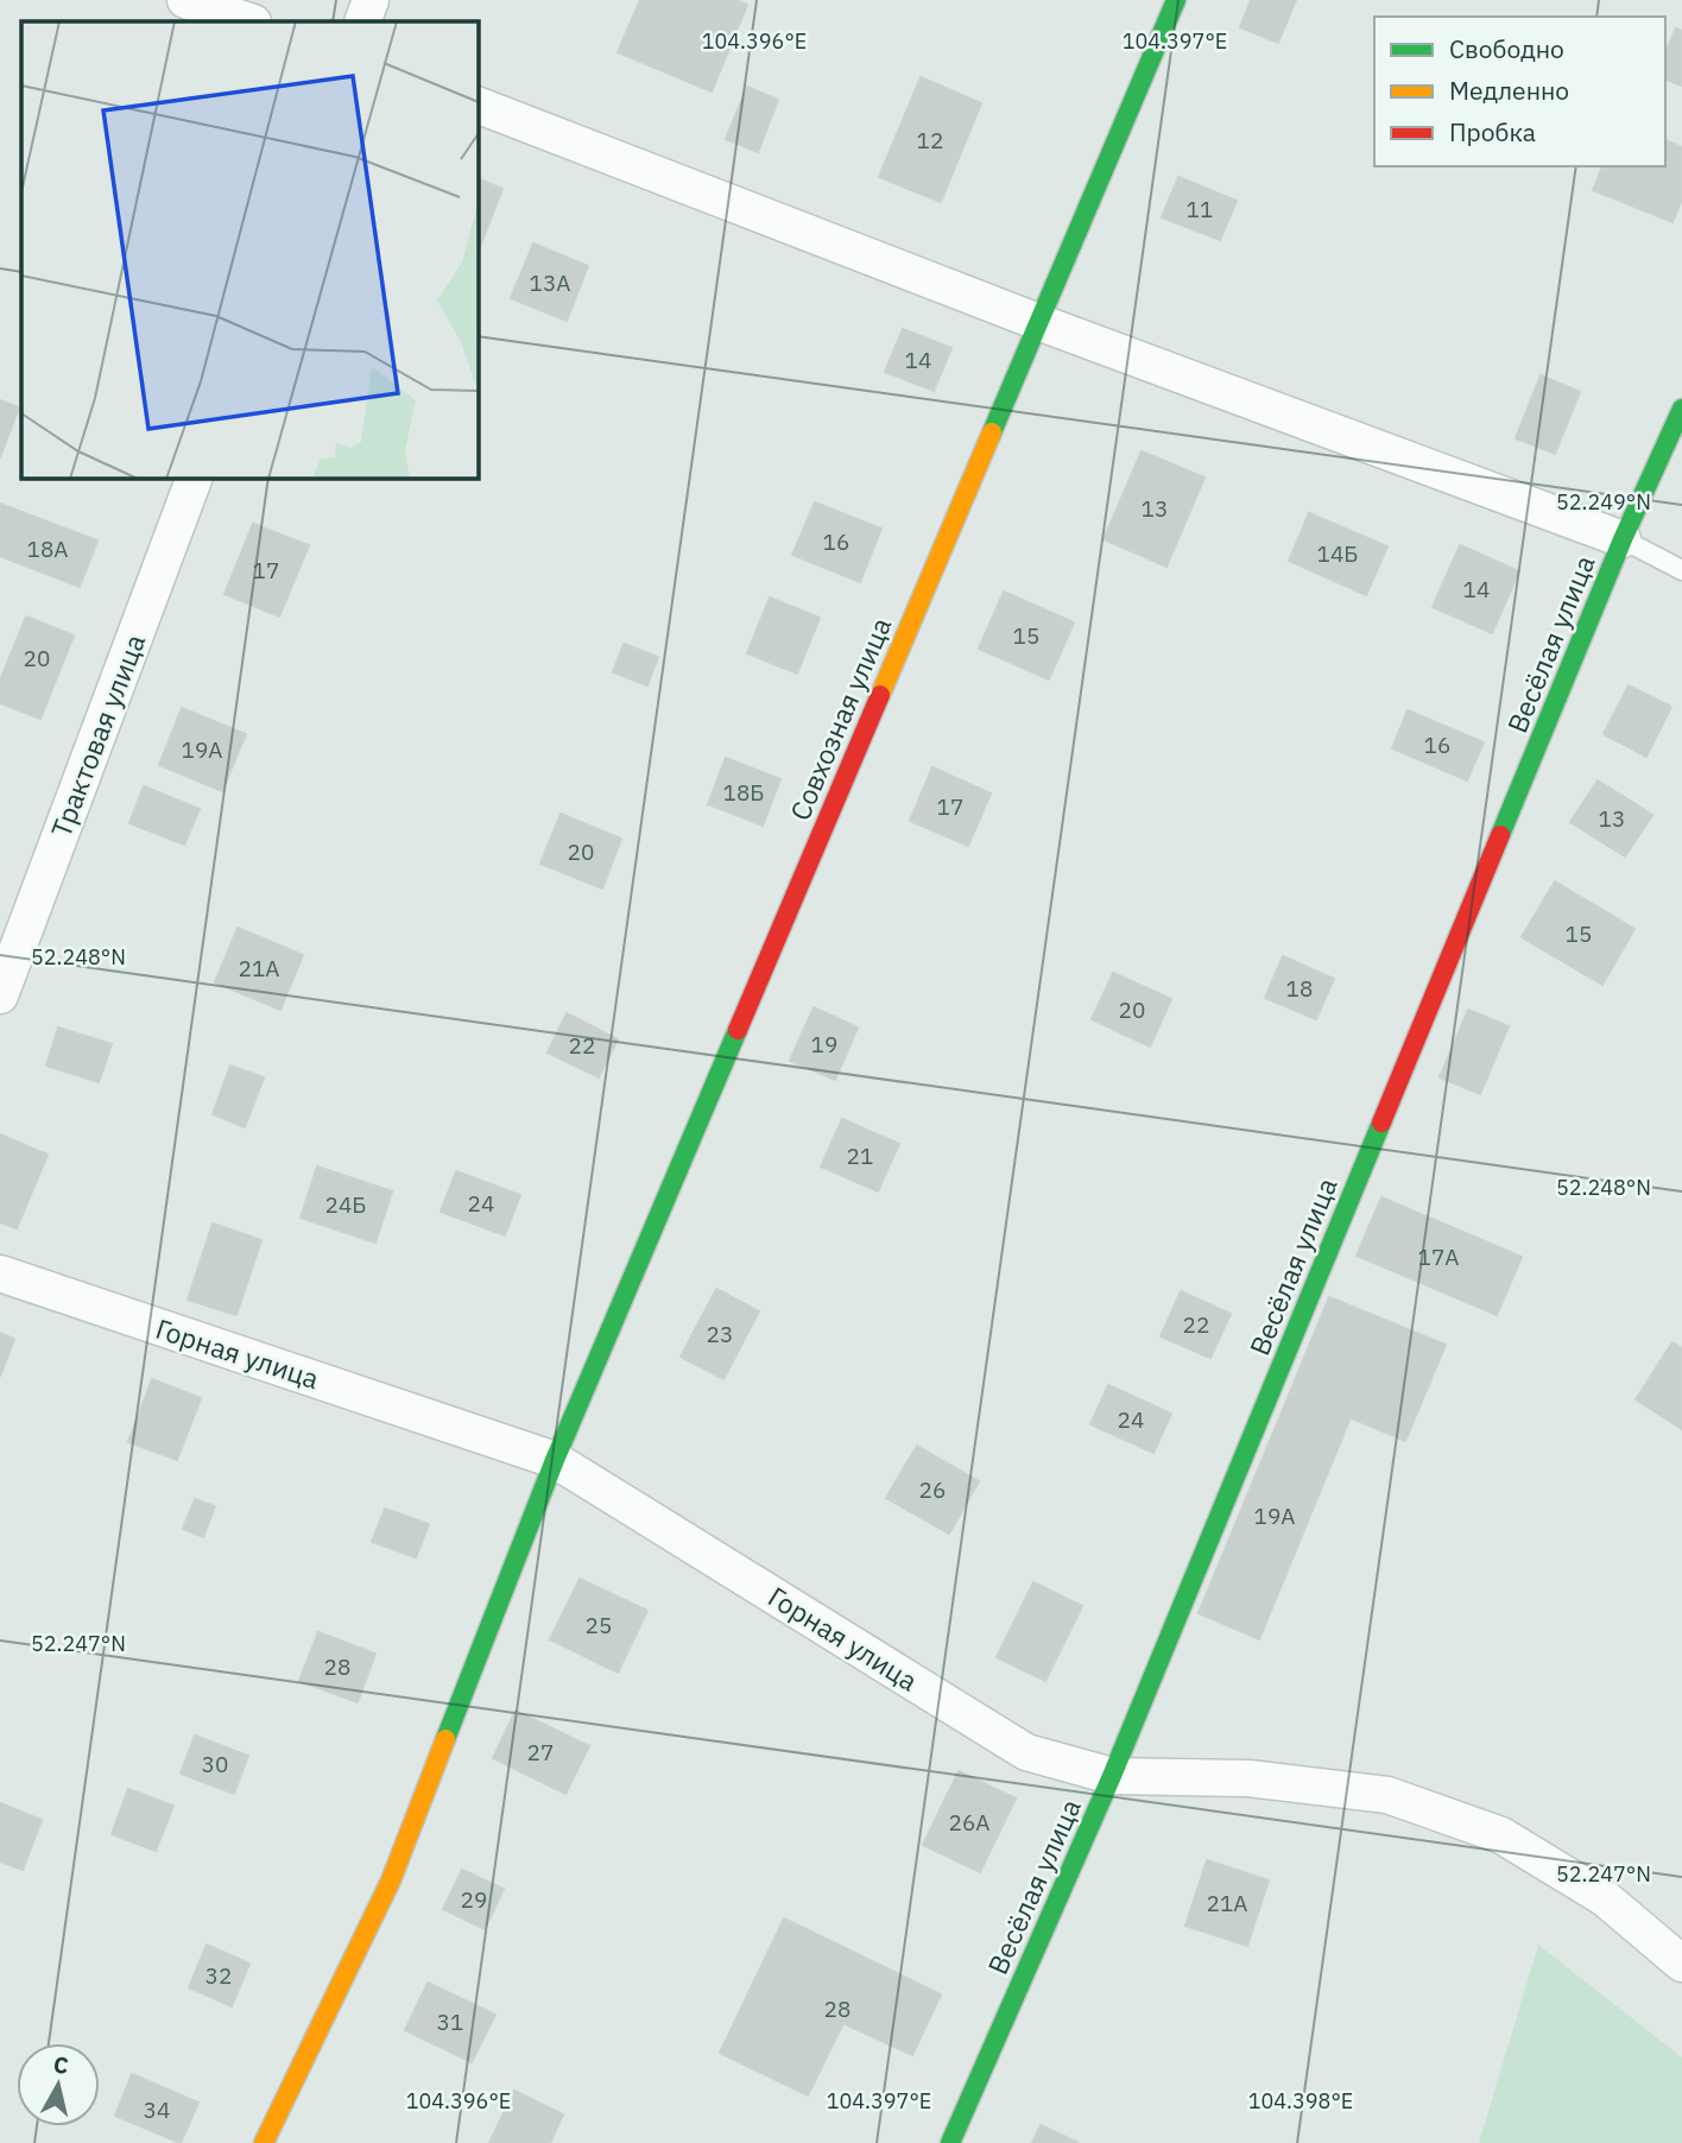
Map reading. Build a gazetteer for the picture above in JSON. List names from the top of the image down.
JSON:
{
  "streets": {
    "street": [
      "Весёлая улица",
      "Совхозная улица",
      "Трактовая улица",
      "Горная улица"
    ]
  },
  "crossings": [
    ["Весёлая улица", "Горная улица"],
    ["Совхозная улица", "Горная улица"]
  ],
  "house_numbers": [
    "12",
    "11",
    "13А",
    "14",
    "13",
    "16",
    "18А",
    "14Б",
    "17",
    "14",
    "15",
    "20",
    "16",
    "19А",
    "18Б",
    "17",
    "13",
    "20",
    "15",
    "21А",
    "18",
    "20",
    "19",
    "22",
    "21",
    "24",
    "24Б",
    "17А",
    "22",
    "23",
    "24",
    "26",
    "19А",
    "25",
    "28",
    "27",
    "30",
    "26А",
    "29",
    "21А",
    "32",
    "28",
    "31",
    "34"
  ],
  "legend": ["Свободно", "Медленно", "Пробка"],
  "north": "top",
  "coordinates": [
    "104.396°E",
    "104.397°E",
    "52.249°N",
    "52.248°N",
    "52.247°N",
    "104.398°E"
  ]
}
